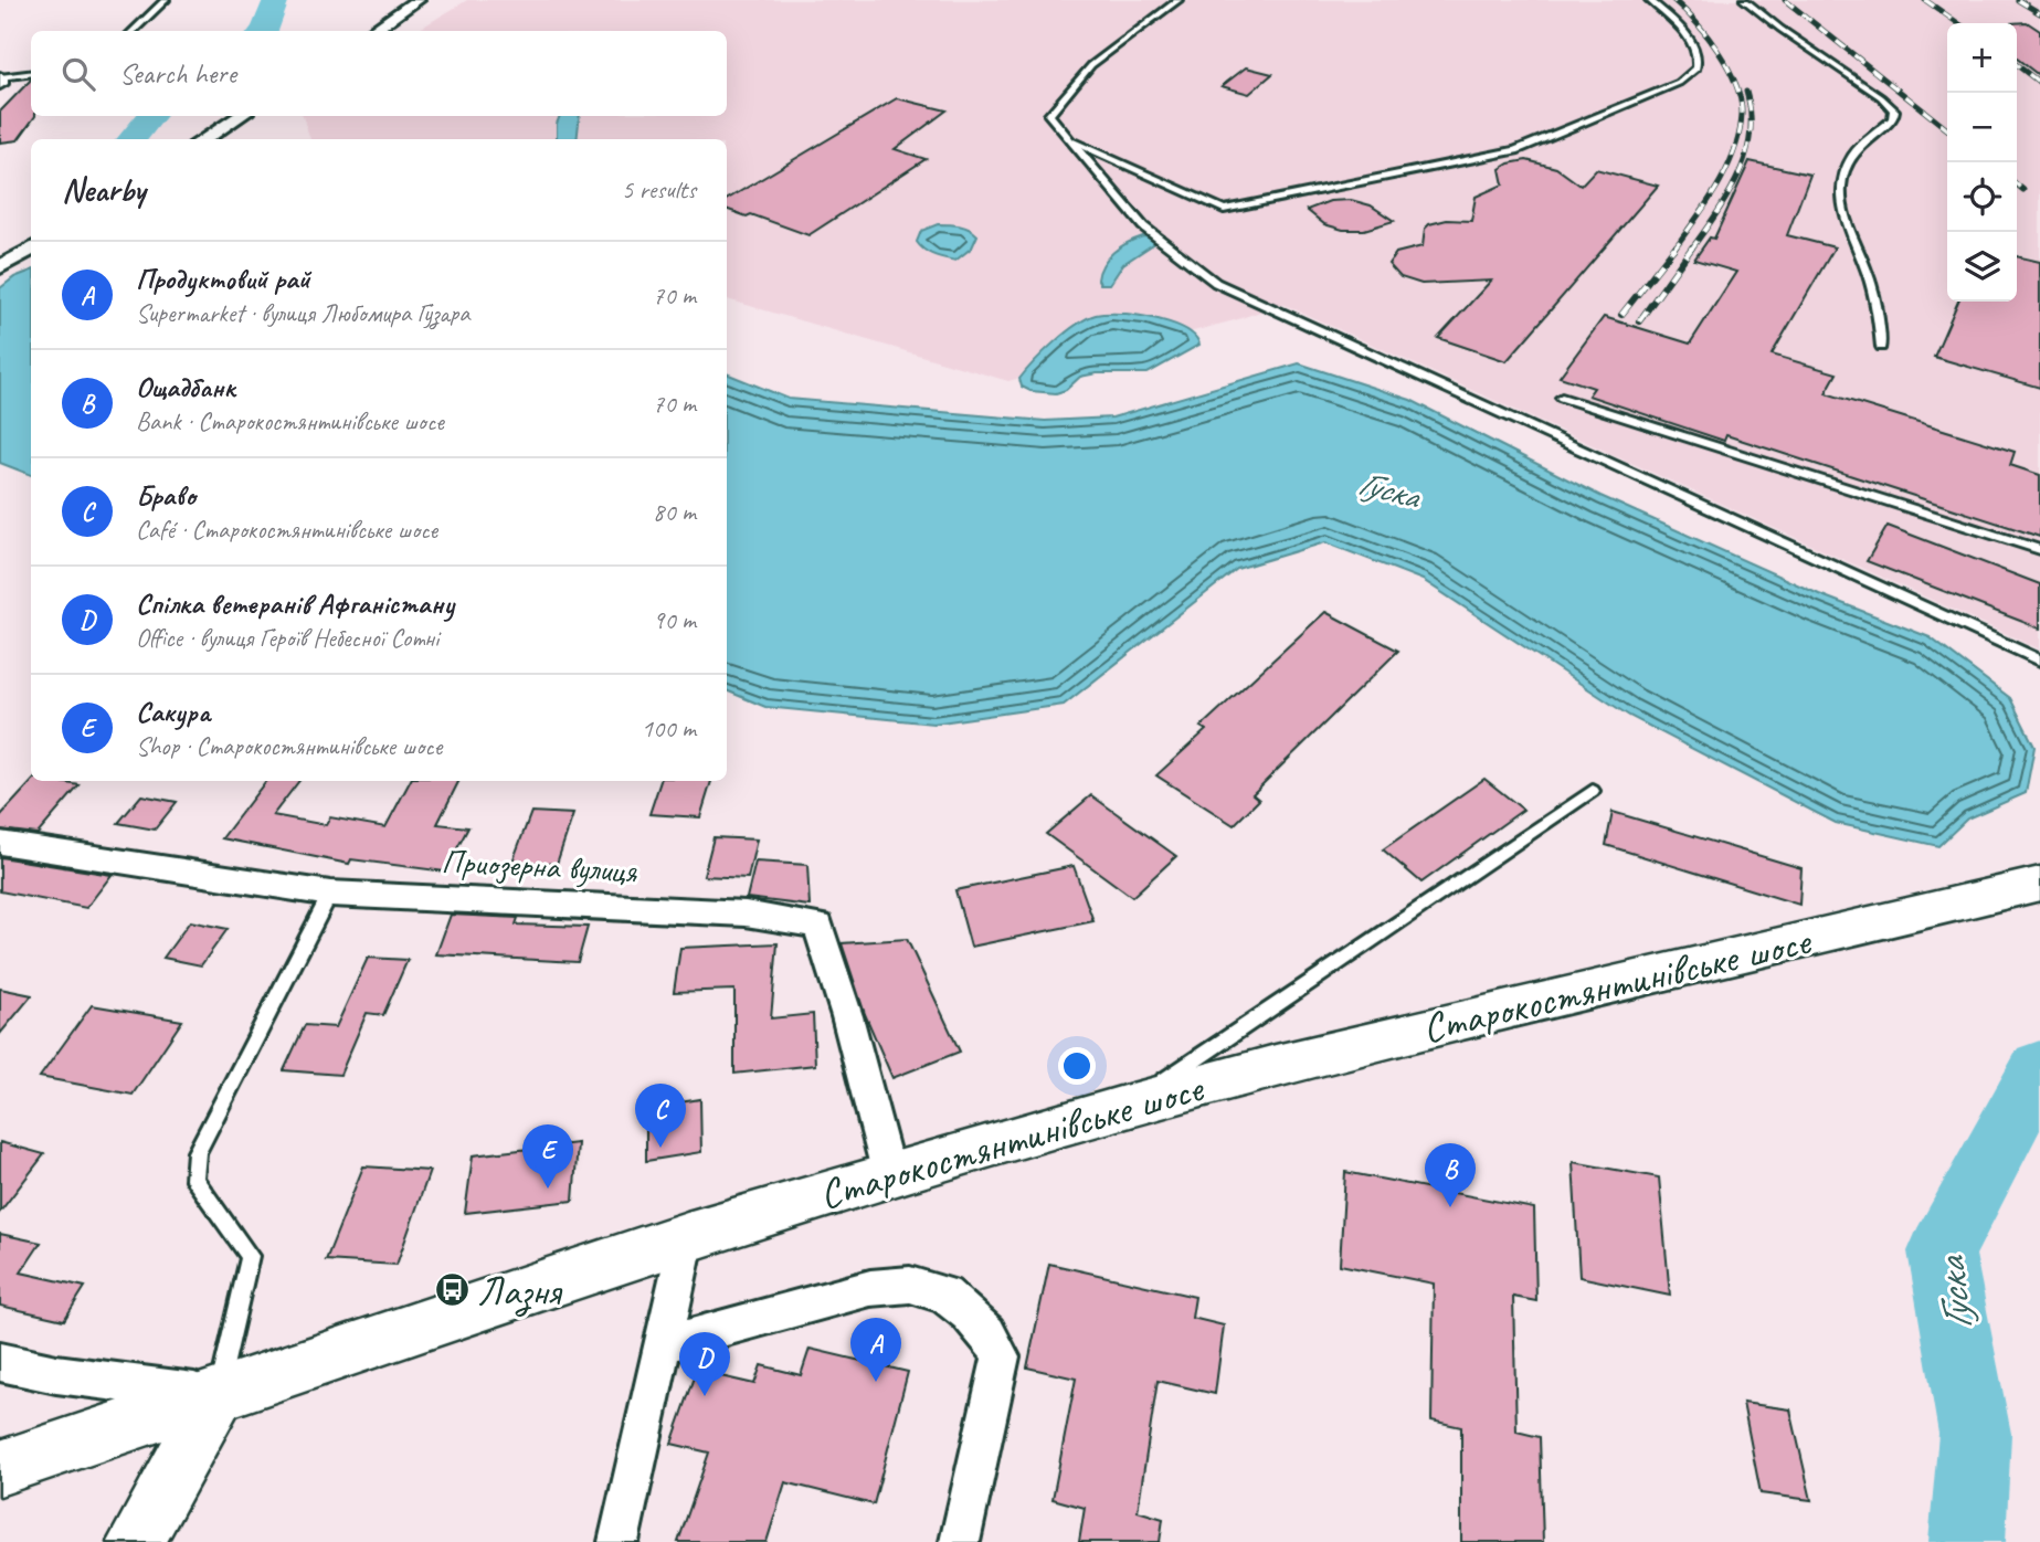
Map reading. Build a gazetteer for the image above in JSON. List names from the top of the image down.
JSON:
{
  "streets": {
    "main road": ["Старокостянтинівське шосе"],
    "street": ["Приозерна вулиця"]
  },
  "crossings": [
    ["Приозерна вулиця", "Старокостянтинівське шосе"]
  ],
  "water": ["Гуска"],
  "places": {
    "bus stop": ["Лазня"]
  },
  "page": {
    "map_buttons": ["+", "−"],
    "search": "Search here",
    "heading": ["Nearby", "5 results"],
    "list": [
      {
        "mark": "A",
        "name": "Продуктовий рай",
        "note": "Supermarket · вулиця Любомира Гузара",
        "value": "70 m"
      },
      {
        "mark": "B",
        "name": "Ощадбанк",
        "note": "Bank · Старокостянтинівське шосе",
        "value": "70 m"
      },
      {
        "mark": "C",
        "name": "Браво",
        "note": "Café · Старокостянтинівське шосе",
        "value": "80 m"
      },
      {
        "mark": "D",
        "name": "Спілка ветеранів Афганістану",
        "note": "Office · вулиця Героїв Небесної Сотні",
        "value": "90 m"
      },
      {
        "mark": "E",
        "name": "Сакура",
        "note": "Shop · Старокостянтинівське шосе",
        "value": "100 m"
      }
    ],
    "pins": [
      "C",
      "E",
      "B",
      "A",
      "D"
    ]
  }
}
